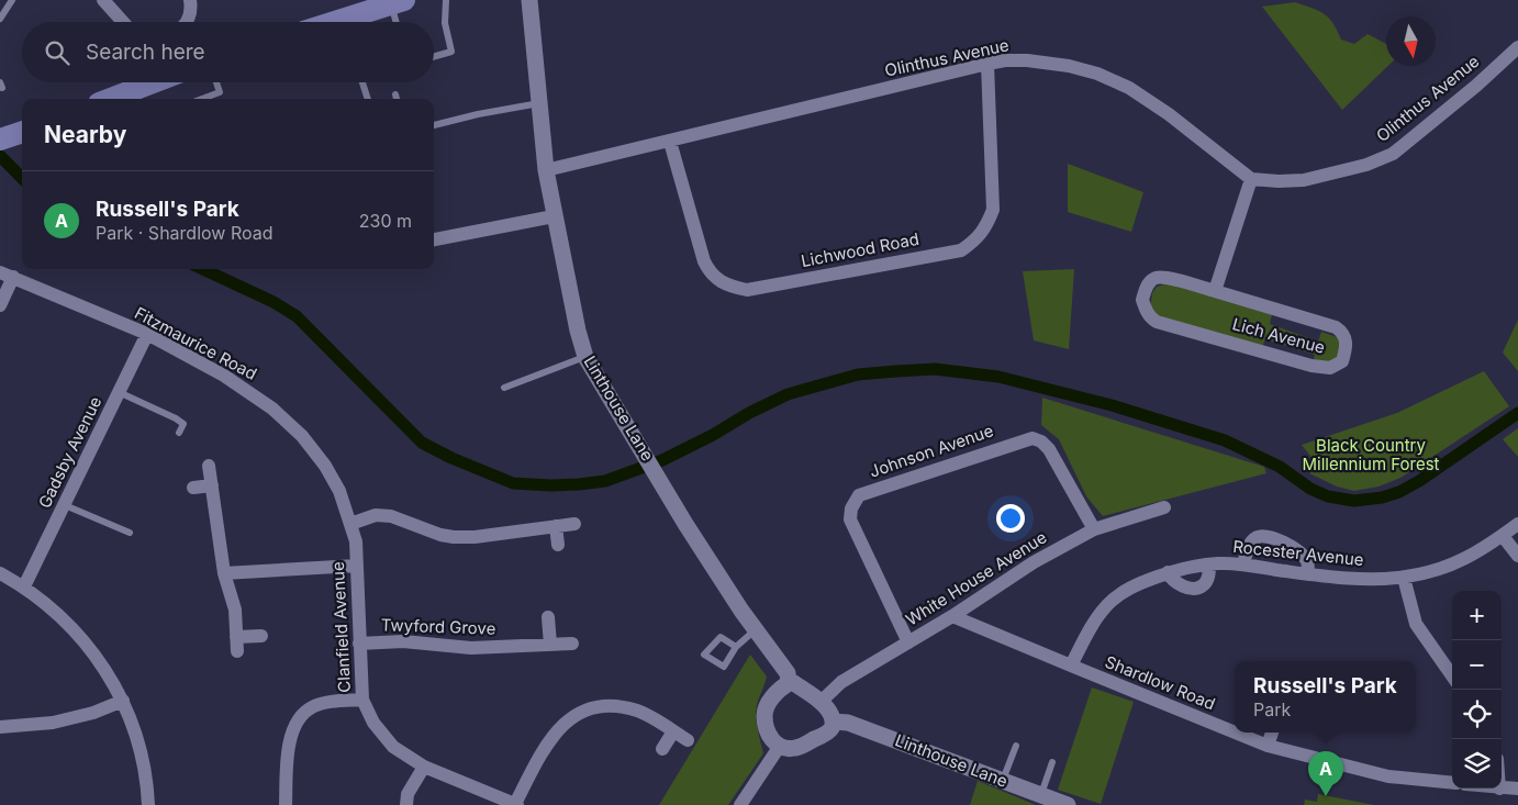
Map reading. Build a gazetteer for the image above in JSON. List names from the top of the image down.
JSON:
{
  "streets": {
    "street": [
      "Olinthus Avenue",
      "Lichwood Road",
      "Lich Avenue",
      "Fitzmaurice Road",
      "Linthouse Lane",
      "Johnson Avenue",
      "Gadsby Avenue",
      "Rocester Avenue",
      "White House Avenue",
      "Clanfield Avenue",
      "Twyford Grove",
      "Shardlow Road"
    ]
  },
  "crossings": [
    ["Olinthus Avenue", "Lichwood Road"],
    ["Olinthus Avenue", "Linthouse Lane"],
    ["Fitzmaurice Road", "Gadsby Avenue"],
    ["Fitzmaurice Road", "Clanfield Avenue"],
    ["Linthouse Lane", "White House Avenue"],
    ["Johnson Avenue", "White House Avenue"],
    ["Rocester Avenue", "Shardlow Road"],
    ["White House Avenue", "Shardlow Road"],
    ["Clanfield Avenue", "Twyford Grove"]
  ],
  "parks": ["Black Country Millennium Forest"],
  "north": "bottom",
  "page": {
    "search": "Search here",
    "heading": "Nearby",
    "list": [
      {
        "mark": "A",
        "name": "Russell's Park",
        "note": "Park · Shardlow Road",
        "value": "230 m"
      }
    ],
    "map_buttons": ["+", "−"],
    "popup": ["Russell's Park", "Park"],
    "pins": "A"
  }
}
